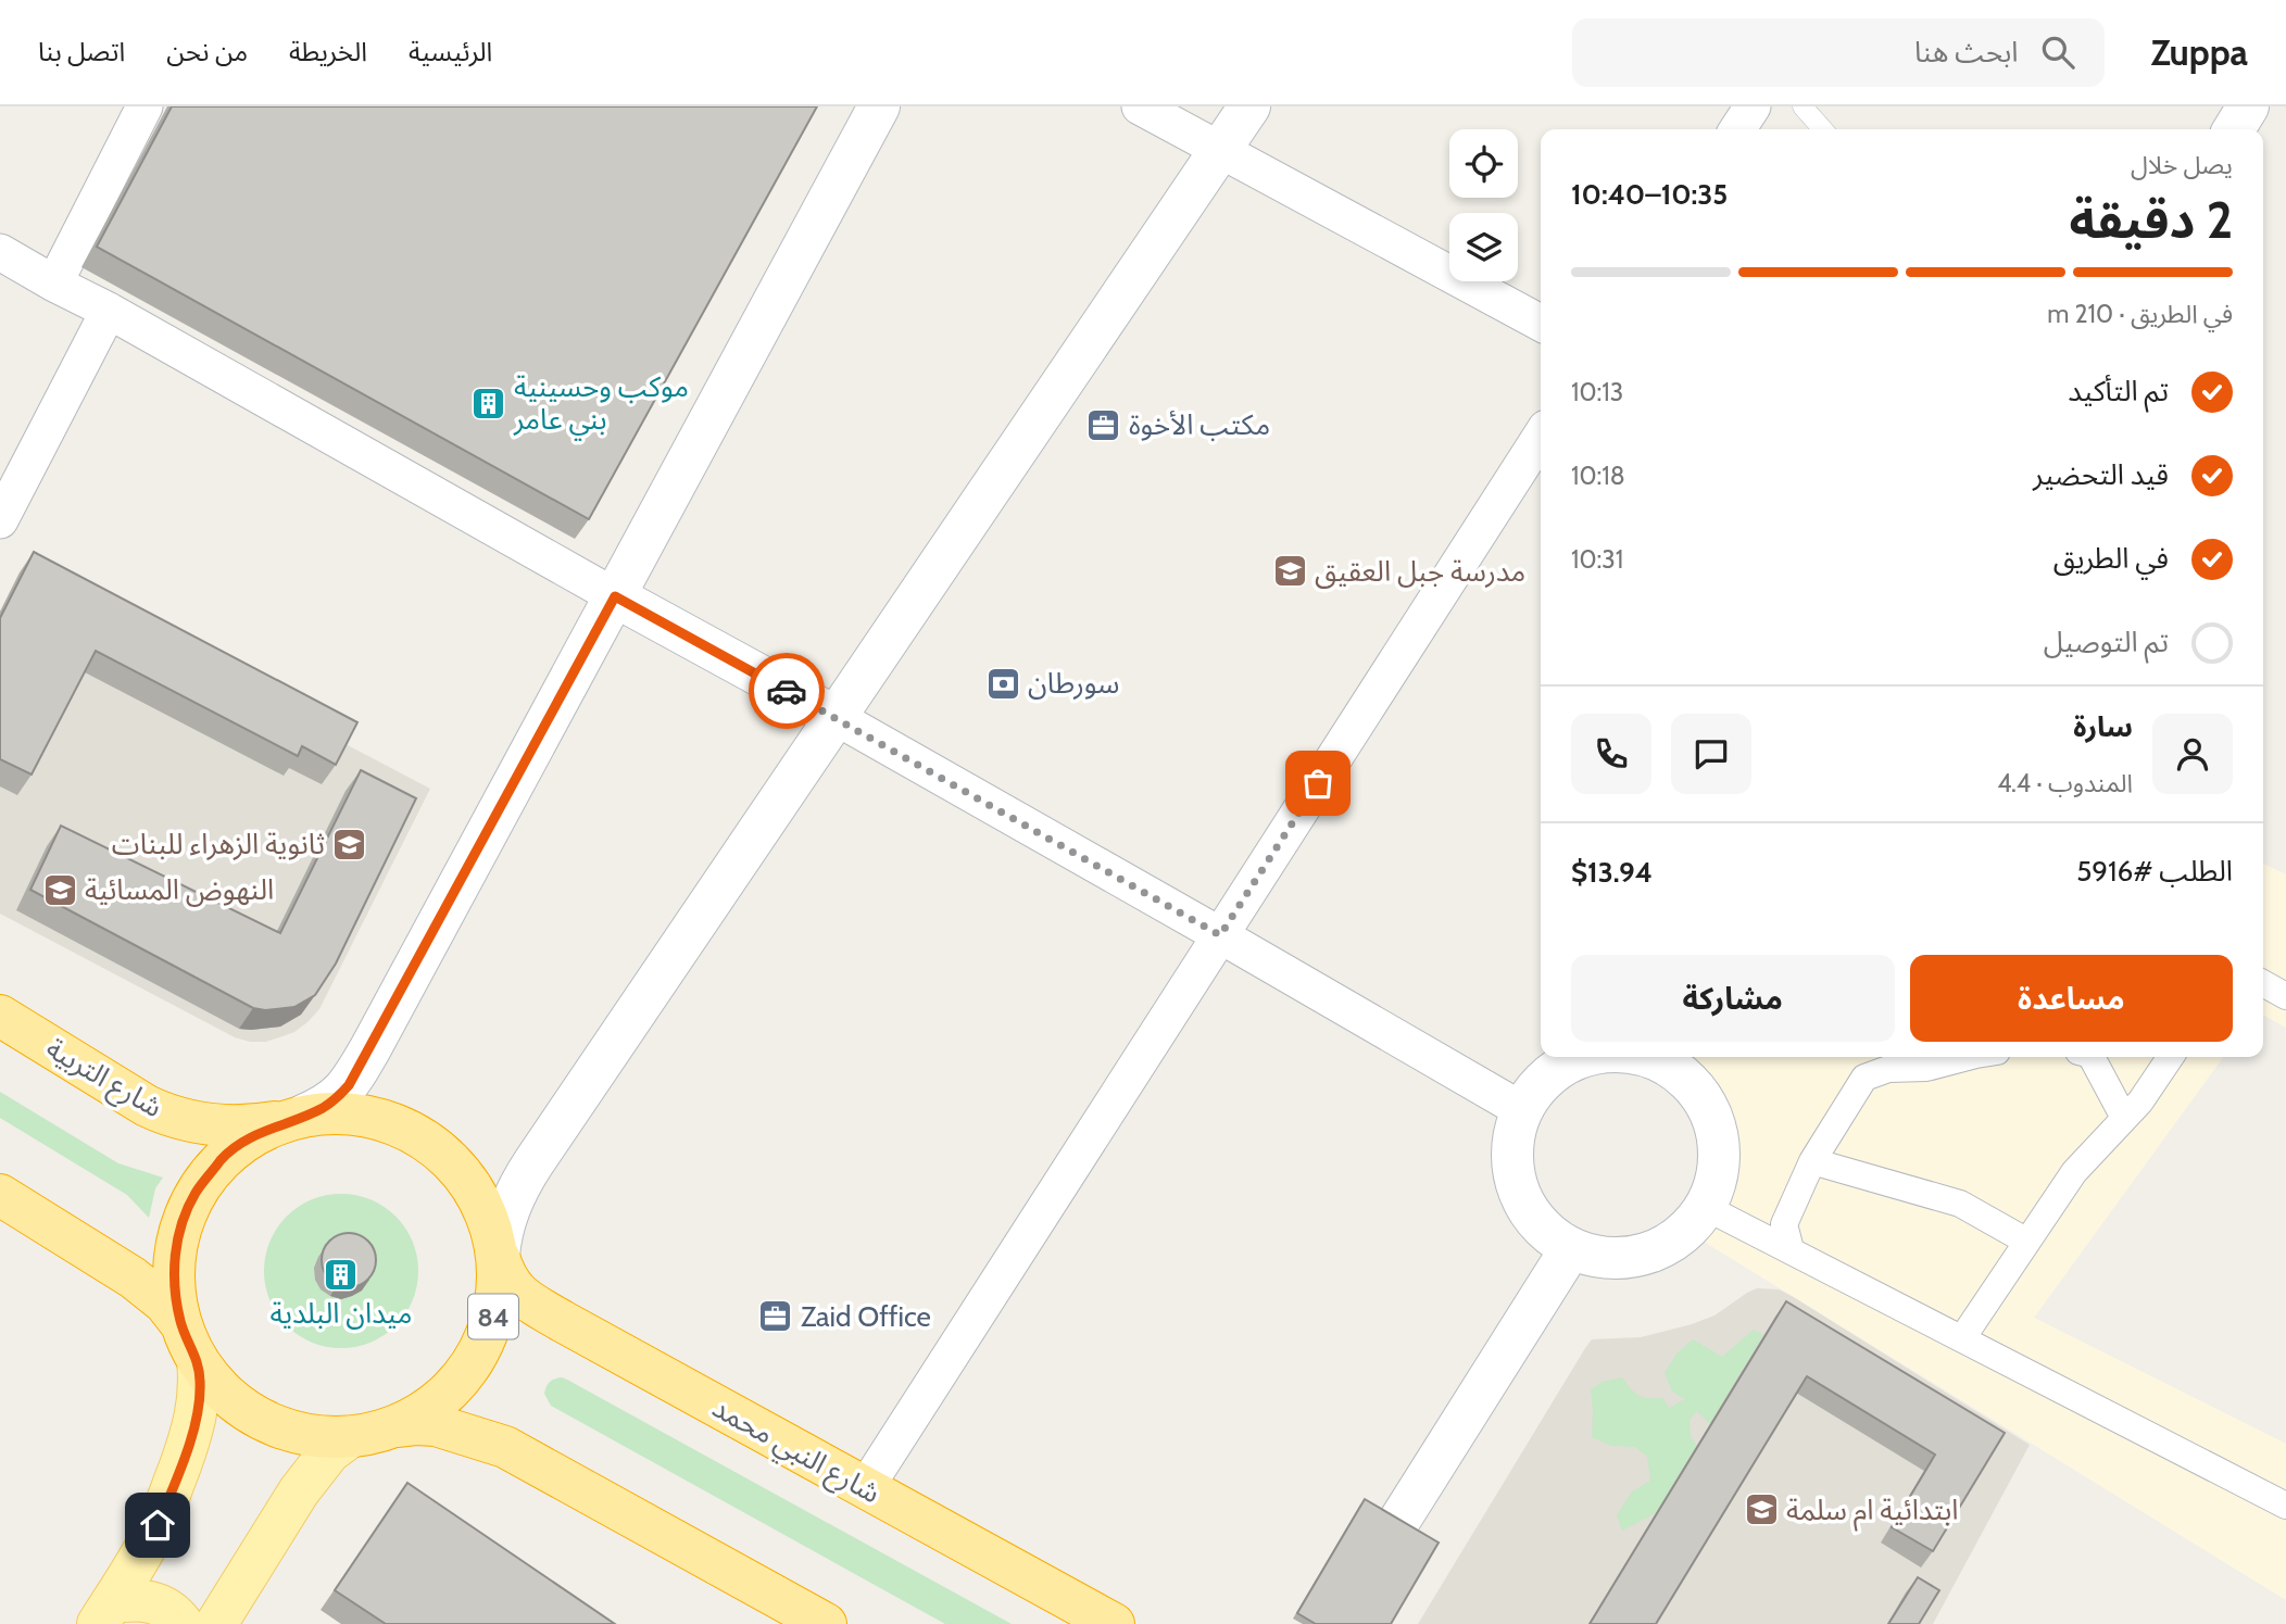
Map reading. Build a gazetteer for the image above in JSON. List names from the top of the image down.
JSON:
{
  "streets": {
    "highway": ["شارع التربية", "84", "شارع النبي محمد"]
  },
  "crossings": [
    ["شارع التربية", "84"],
    ["84", "شارع النبي محمد"]
  ],
  "places": {
    "building": ["موكب وحسينية بني عامر", "ميدان البلدية"],
    "office": ["مكتب الأخوة", "Zaid Office"],
    "school or university": [
      "مدرسة جبل العقيق",
      "ثانوية الزهراء للبنات",
      "النهوض المسائية",
      "ابتدائية ام سلمة"
    ],
    "bank": ["سورطان"]
  },
  "page": {
    "header": "Zuppa",
    "search": "ابحث هنا",
    "nav": [
      "الرئيسية",
      "الخريطة",
      "من نحن",
      "اتصل بنا"
    ],
    "heading": ["2 دقيقة", "يصل خلال", "10:35–10:40"],
    "panel": [
      "سارة",
      "المندوب · 4.4",
      "الطلب #5916",
      "$13.94"
    ],
    "bar": "في الطريق · 210 m",
    "list": [
      ["تم التأكيد", "10:13"],
      ["قيد التحضير", "10:18"],
      ["في الطريق", "10:31"],
      "تم التوصيل"
    ],
    "buttons": ["مساعدة", "مشاركة"]
  }
}
